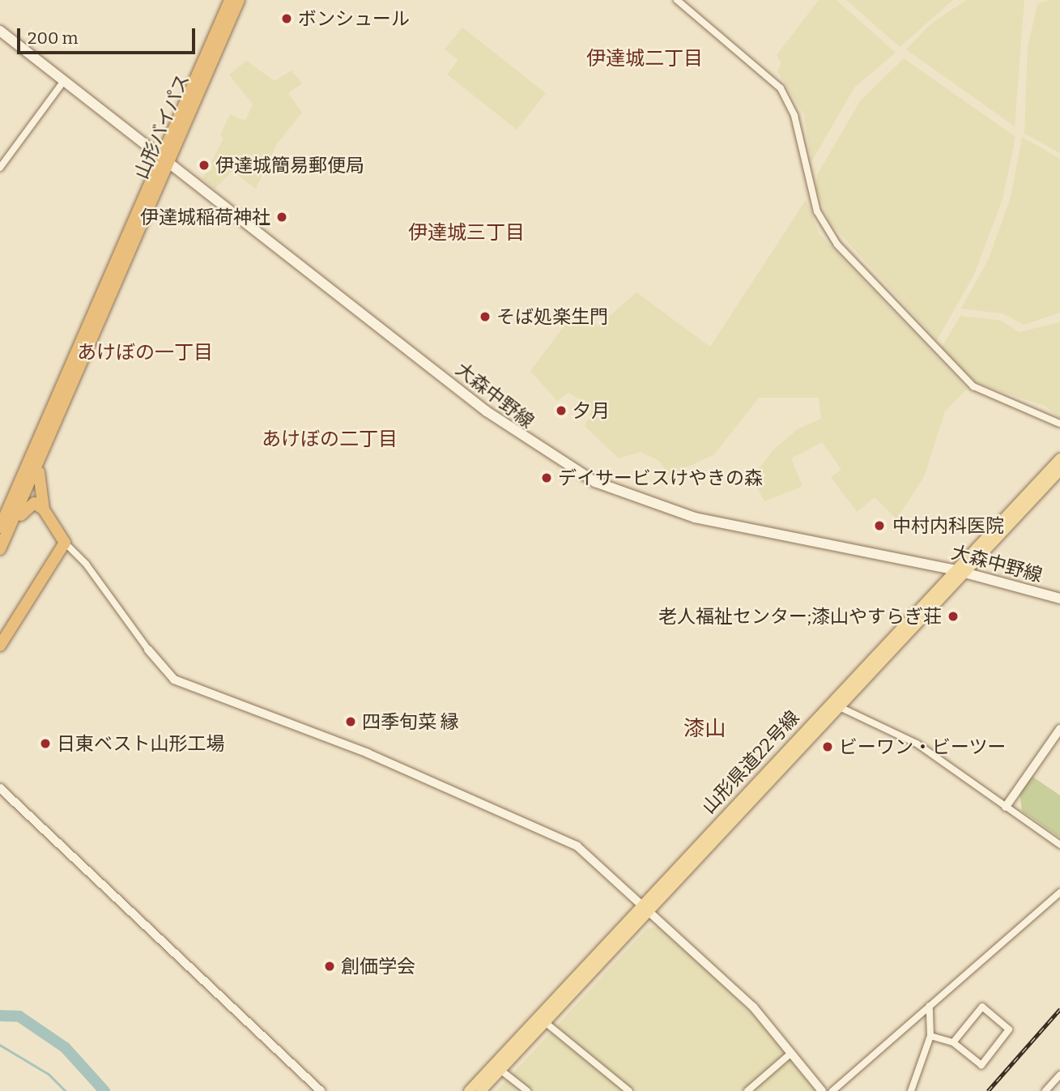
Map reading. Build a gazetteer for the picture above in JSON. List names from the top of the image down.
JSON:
{
  "streets": {
    "highway": ["山形バイパス"],
    "main road": ["大森中野線", "山形県道22号線"]
  },
  "crossings": [
    ["山形バイパス", "大森中野線"],
    ["大森中野線", "山形県道22号線"]
  ],
  "districts": [
    "伊達城二丁目",
    "伊達城三丁目",
    "あけぼの一丁目",
    "あけぼの二丁目",
    "漆山"
  ],
  "places": [
    "ボンシュール",
    "伊達城簡易郵便局",
    "伊達城稲荷神社",
    "そば処楽生門",
    "夕月",
    "デイサービスけやきの森",
    "中村内科医院",
    "老人福祉センター;漆山やすらぎ荘",
    "四季旬菜 縁",
    "日東ベスト山形工場",
    "ビーワン・ビーツー",
    "創価学会"
  ],
  "scale_bar": "200 m"
}
